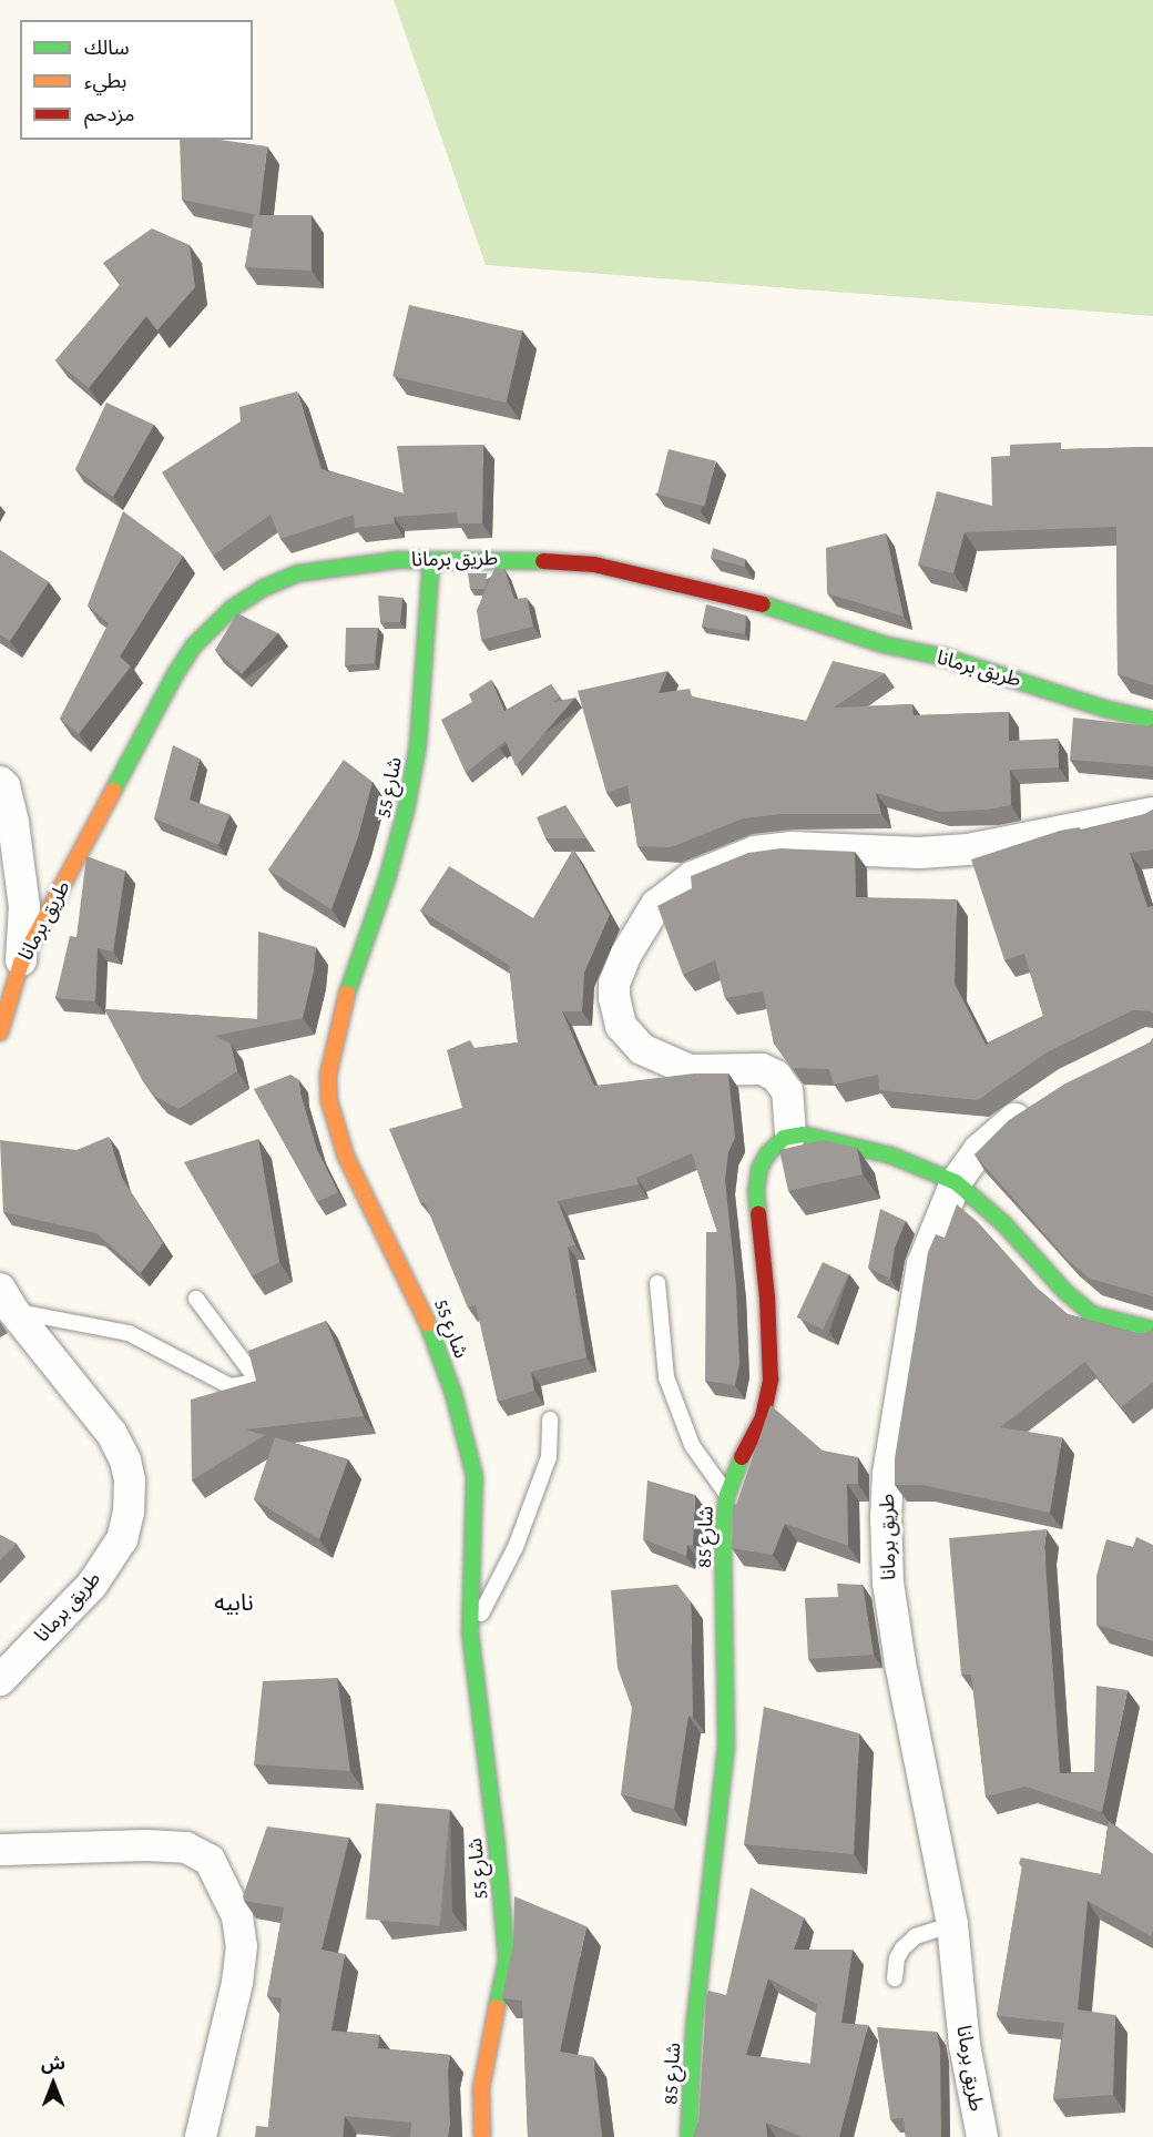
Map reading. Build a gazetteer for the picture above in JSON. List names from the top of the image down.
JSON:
{
  "streets": {
    "street": ["طريق برمانا", "شارع 55", "شارع 85"]
  },
  "crossings": [
    ["طريق برمانا", "شارع 55"]
  ],
  "districts": ["نابيه"],
  "legend": ["سالك", "بطيء", "مزدحم"],
  "north": "top"
}
